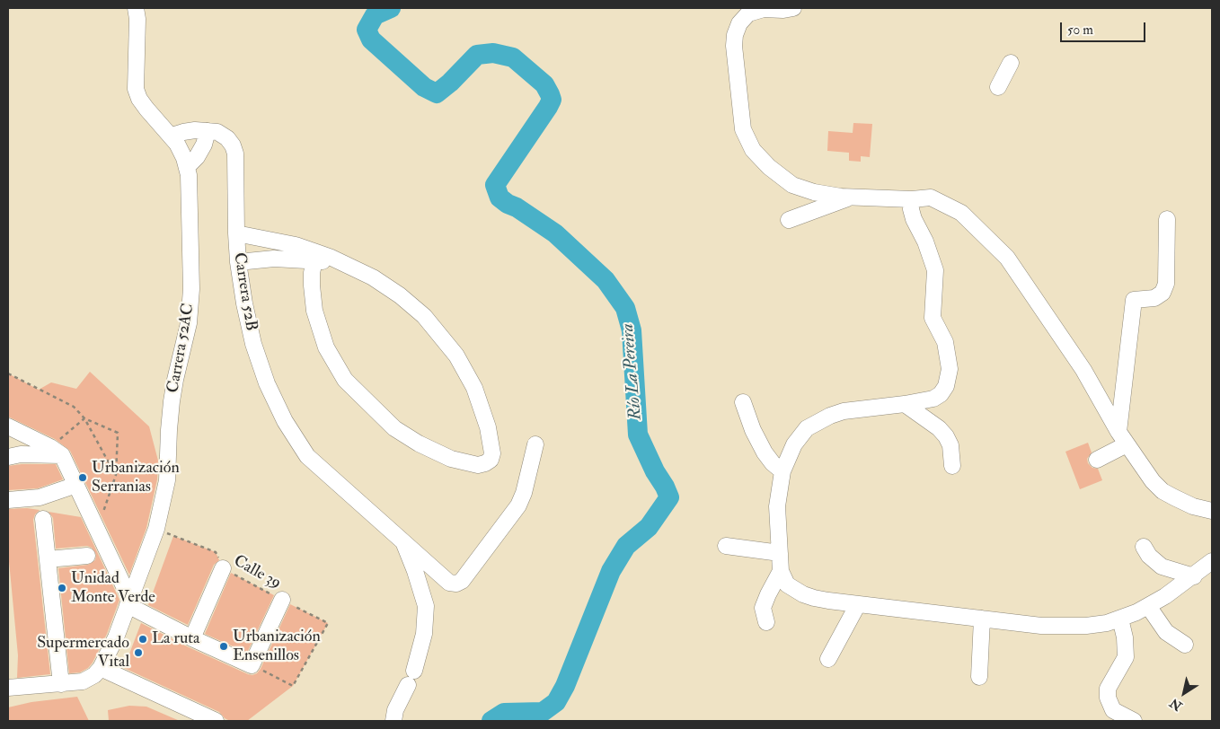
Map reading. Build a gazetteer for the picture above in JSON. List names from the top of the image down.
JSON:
{
  "streets": {
    "street": ["Carrera 52B", "Carrera 52AC"],
    "path": ["Calle 39"]
  },
  "crossings": [
    ["Carrera 52B", "Carrera 52AC"],
    ["Carrera 52AC", "Calle 39"]
  ],
  "water": ["Río La Pereira"],
  "places": [
    "Urbanización Serranias",
    "Unidad Monte Verde",
    "La ruta",
    "Urbanización Ensenillos",
    "Supermercado Vital"
  ],
  "scale_bar": "50 m",
  "north": "bottom left"
}
